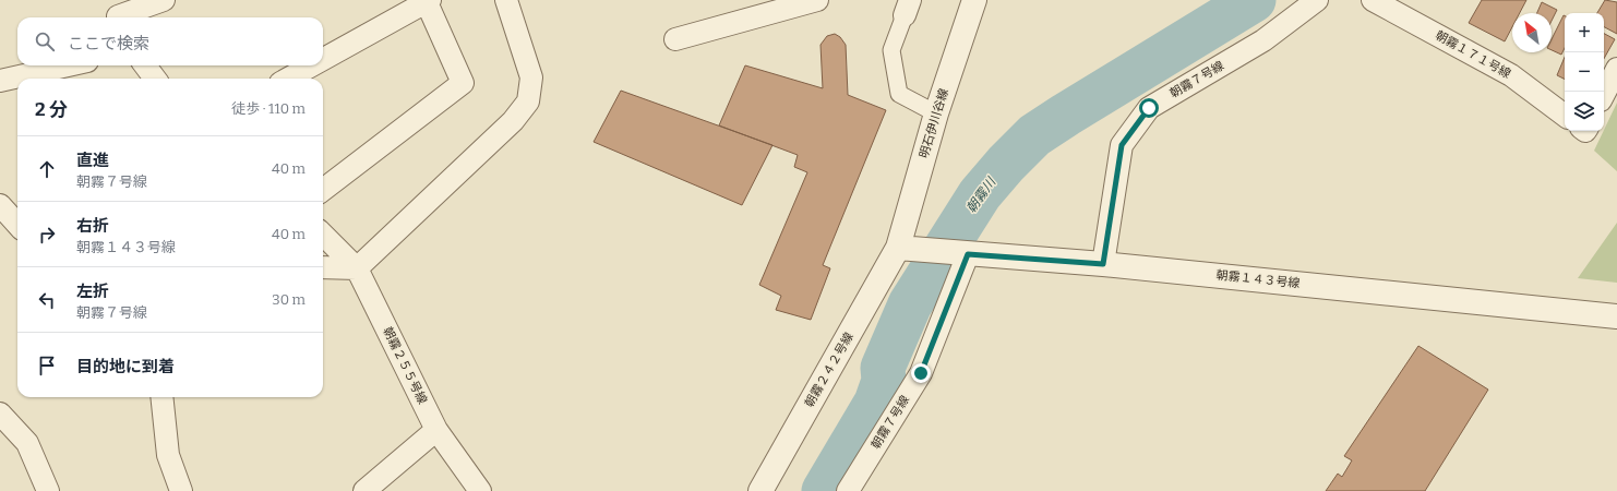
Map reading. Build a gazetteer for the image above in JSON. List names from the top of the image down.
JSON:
{
  "streets": {
    "street": [
      "朝霧１７１号線",
      "朝霧７号線",
      "明石伊川谷線",
      "朝霧１４３号線",
      "朝霧２５５号線",
      "朝霧２４２号線"
    ]
  },
  "crossings": [
    ["朝霧７号線", "朝霧１４３号線"],
    ["明石伊川谷線", "朝霧１４３号線"],
    ["明石伊川谷線", "朝霧２４２号線"],
    ["朝霧１４３号線", "朝霧２４２号線"]
  ],
  "water": ["朝霧川"],
  "north": "top left",
  "page": {
    "map_buttons": ["+", "−"],
    "search": "ここで検索",
    "heading": ["2 分", "徒歩 · 110 m"],
    "list": [
      ["直進", "朝霧７号線", "40 m"],
      ["右折", "朝霧１４３号線", "40 m"],
      ["左折", "朝霧７号線", "30 m"],
      "目的地に到着"
    ]
  }
}
